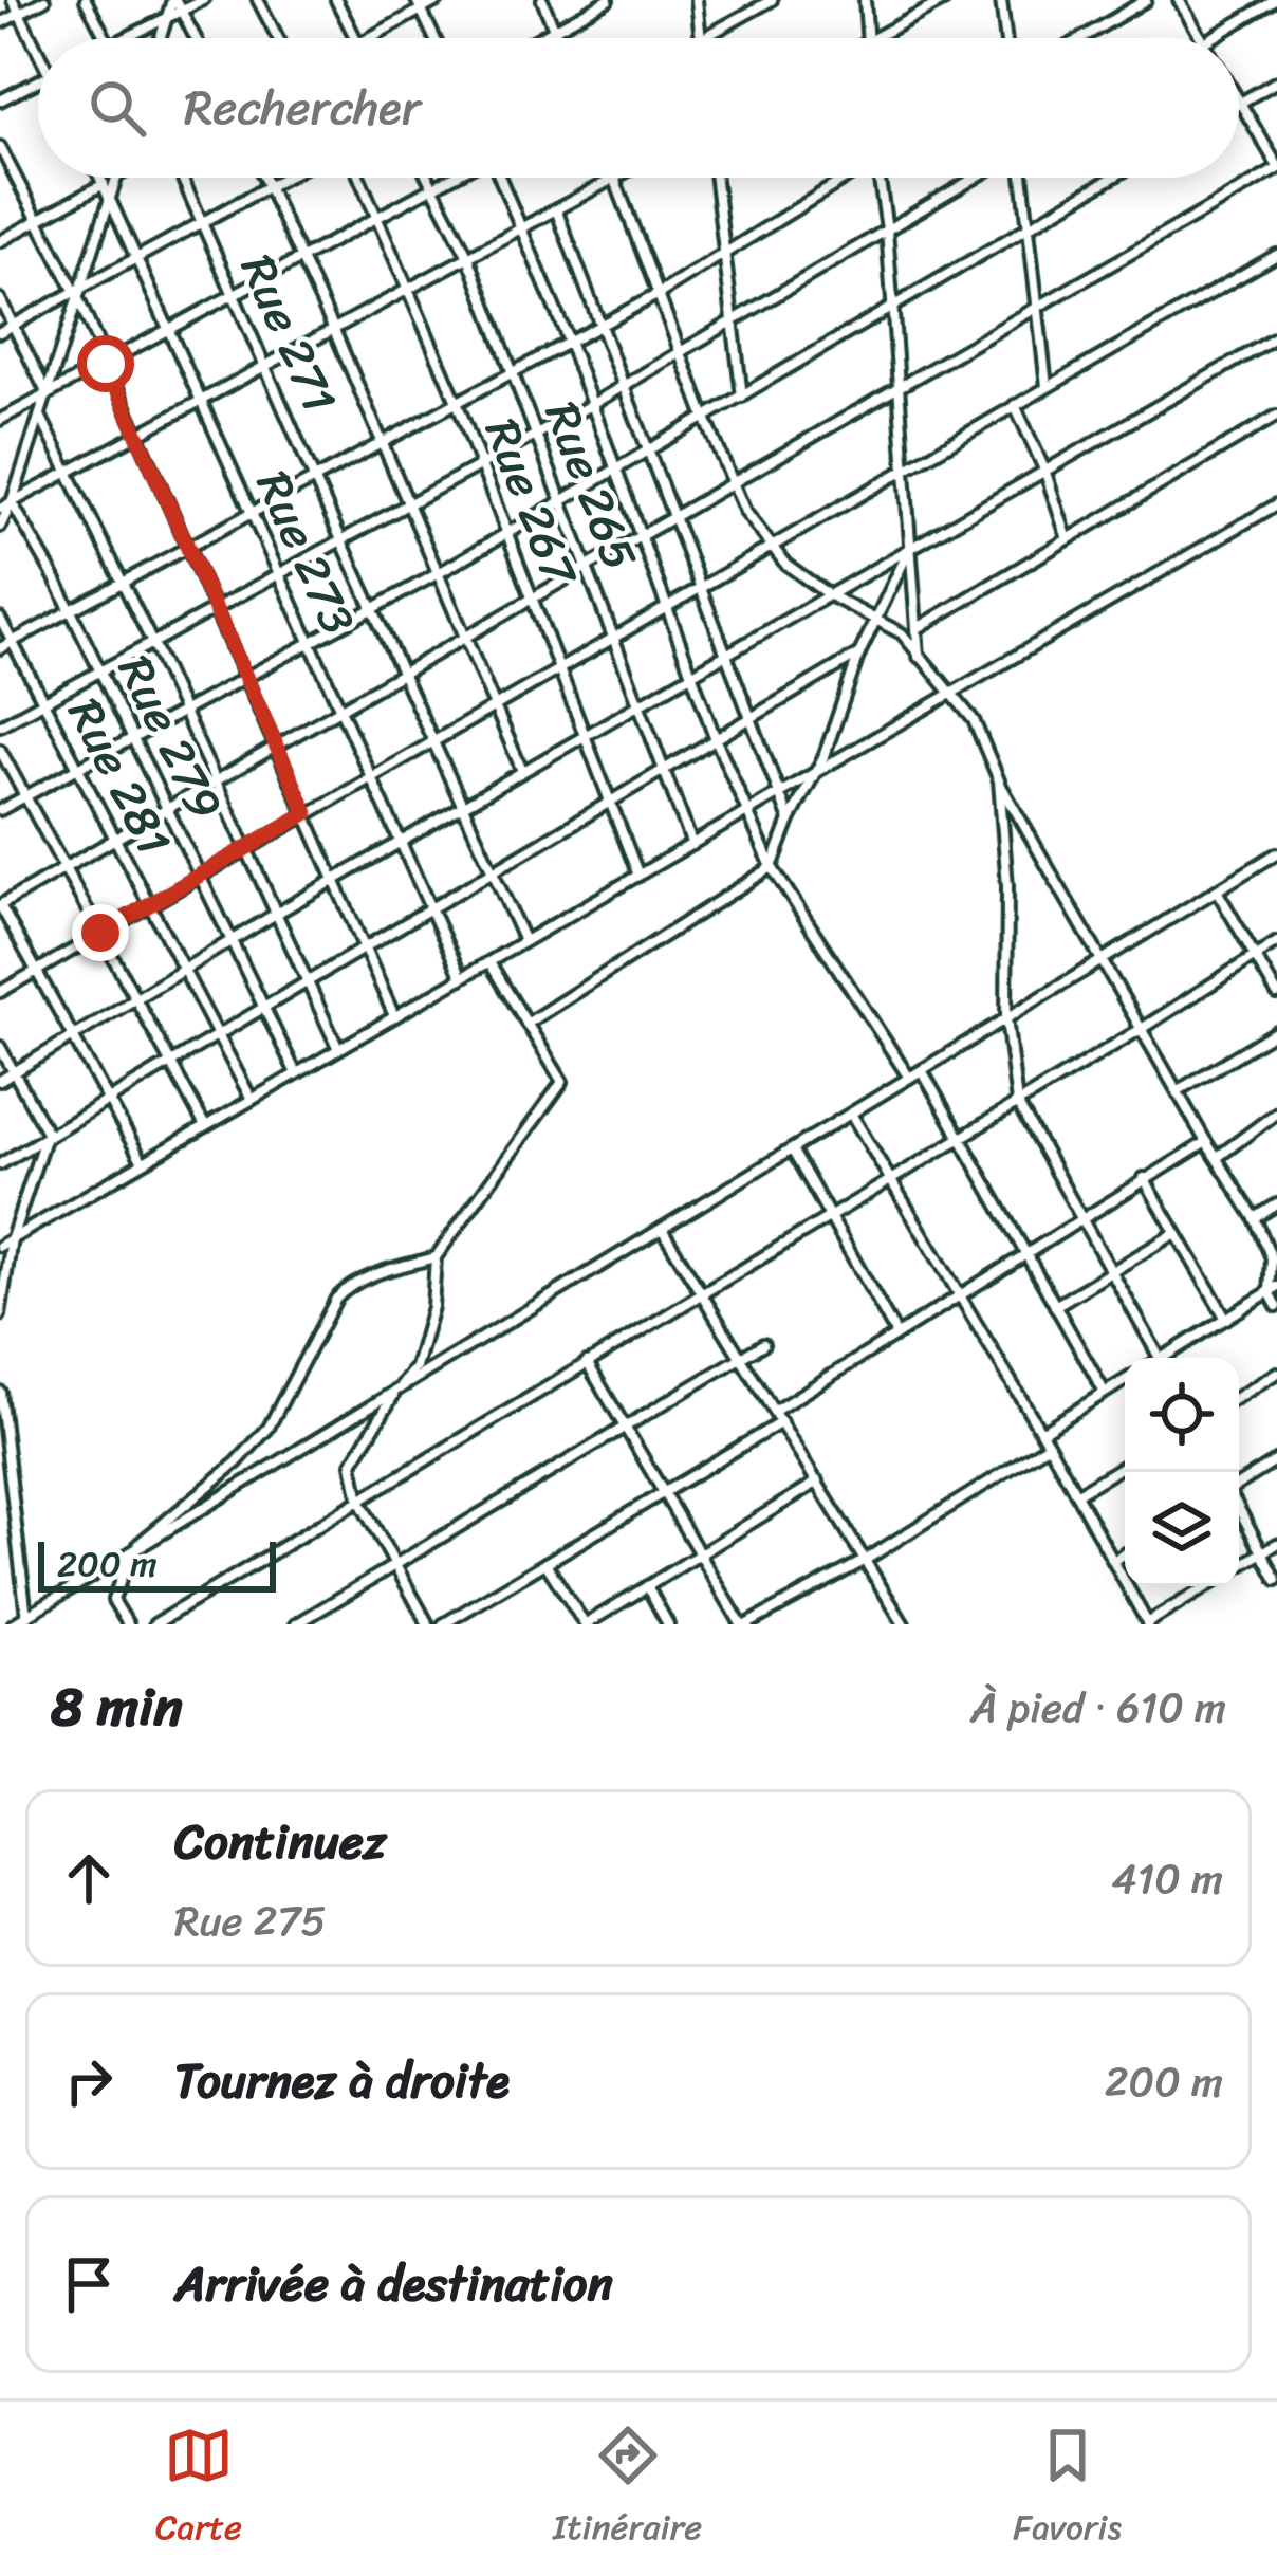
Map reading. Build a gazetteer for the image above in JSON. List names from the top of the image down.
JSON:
{
  "streets": {
    "street": [
      "Rue 271",
      "Rue 265",
      "Rue 267",
      "Rue 273",
      "Rue 279",
      "Rue 281"
    ]
  },
  "scale_bar": "200 m",
  "page": {
    "search": "Rechercher",
    "scale": "200 m",
    "heading": ["8 min", "À pied · 610 m"],
    "list": [
      ["Continuez", "Rue 275", "410 m"],
      ["Tournez à droite", "200 m"],
      "Arrivée à destination"
    ],
    "nav": ["Carte", "Itinéraire", "Favoris"]
  }
}
